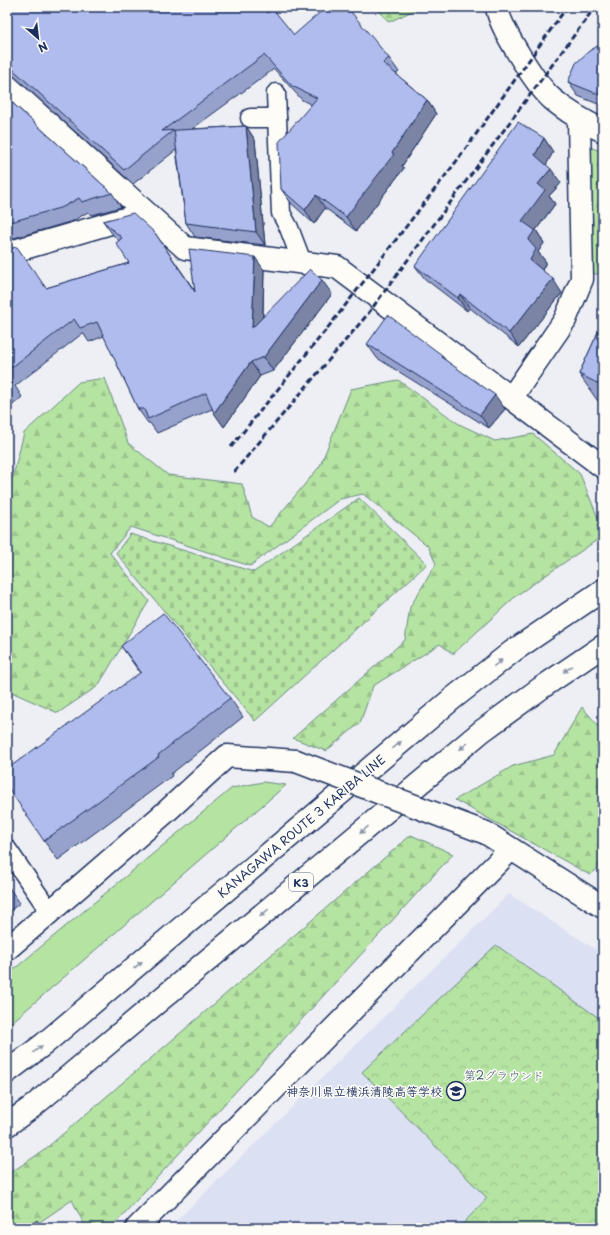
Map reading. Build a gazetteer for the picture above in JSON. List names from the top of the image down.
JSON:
{
  "streets": {
    "main road": ["KANAGAWA ROUTE 3 KARIBA LINE", "K3"]
  },
  "parks": ["第2グラウンド"],
  "places": {
    "school or university": ["神奈川県立横浜清陵高等学校"]
  },
  "north": "bottom right"
}
